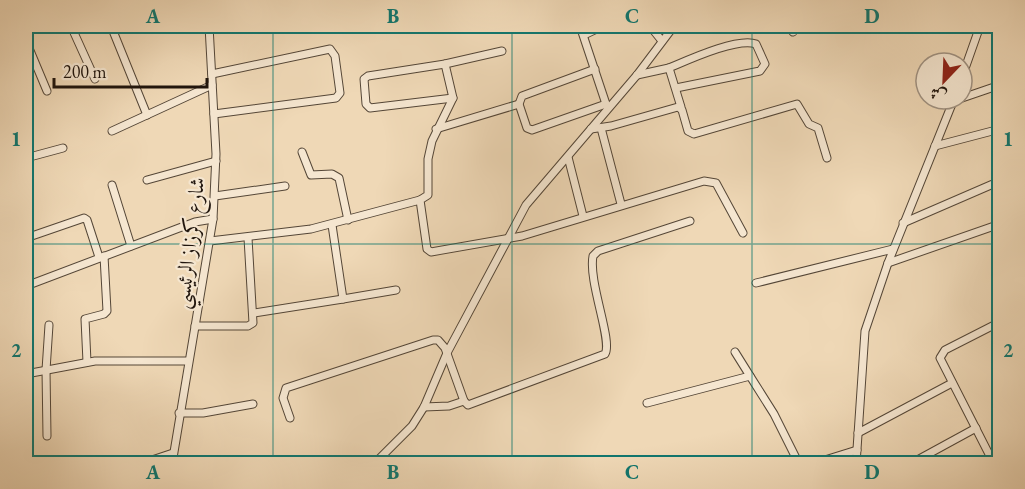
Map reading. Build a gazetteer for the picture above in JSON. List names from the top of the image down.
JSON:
{
  "streets": {
    "street": ["شارع كرزاز الرئيسي"]
  },
  "scale_bar": "200 m",
  "north": "bottom left",
  "grid": {
    "columns": [
      "A",
      "B",
      "C",
      "D"
    ],
    "rows": ["1", "2"]
  }
}
